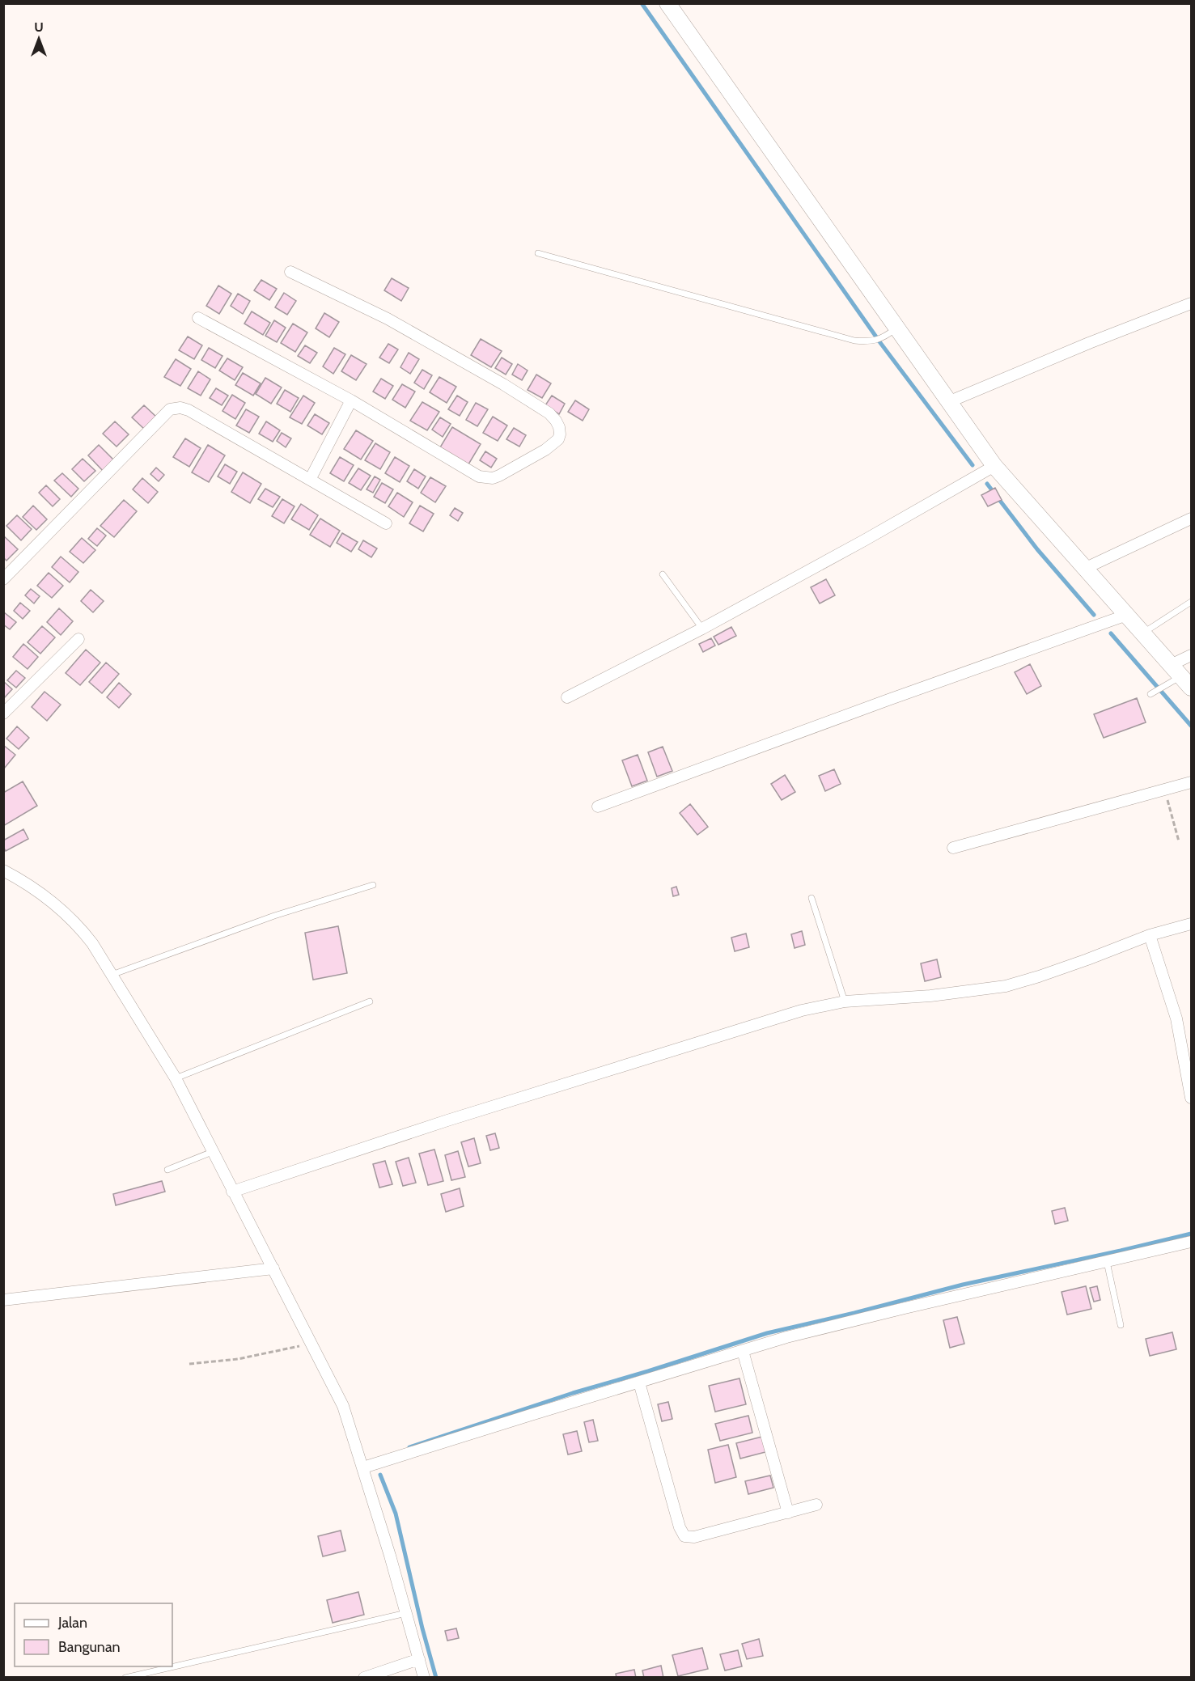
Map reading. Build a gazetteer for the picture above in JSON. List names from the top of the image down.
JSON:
{
  "legend": ["Jalan", "Bangunan"],
  "north": "top"
}
